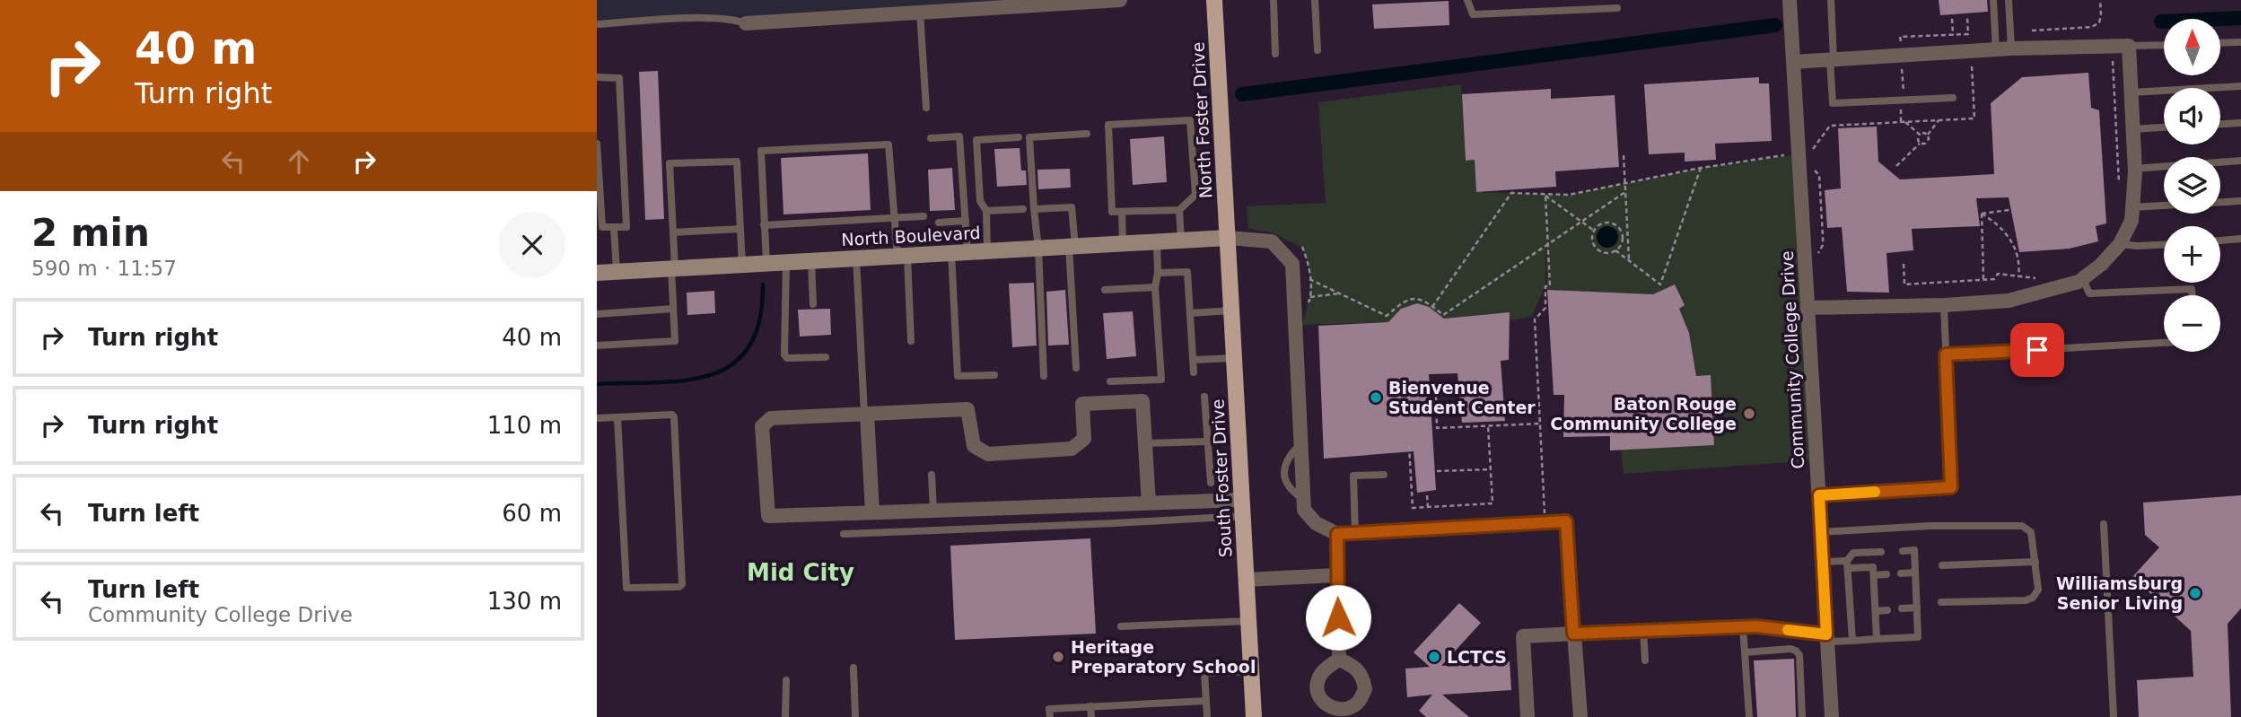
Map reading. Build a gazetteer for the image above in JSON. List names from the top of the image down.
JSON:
{
  "streets": {
    "main road": ["North Foster Drive", "South Foster Drive"],
    "street": ["North Boulevard", "Community College Drive"]
  },
  "crossings": [
    ["North Foster Drive", "North Boulevard"],
    ["North Foster Drive", "South Foster Drive"],
    ["North Boulevard", "South Foster Drive"]
  ],
  "districts": ["Mid City"],
  "places": [
    "Bienvenue Student Center",
    "Baton Rouge Community College",
    "Williamsburg Senior Living",
    "Heritage Preparatory School",
    "LCTCS"
  ],
  "north": "top",
  "page": {
    "turn": ["40 m", "Turn right"],
    "map_buttons": ["+", "−"],
    "heading": ["2 min", "590 m · 11:57"],
    "list": [
      {
        "name": "Turn right",
        "value": "40 m"
      },
      {
        "name": "Turn right",
        "value": "110 m"
      },
      {
        "name": "Turn left",
        "value": "60 m"
      },
      {
        "name": "Turn left",
        "note": "Community College Drive",
        "value": "130 m"
      }
    ]
  }
}
